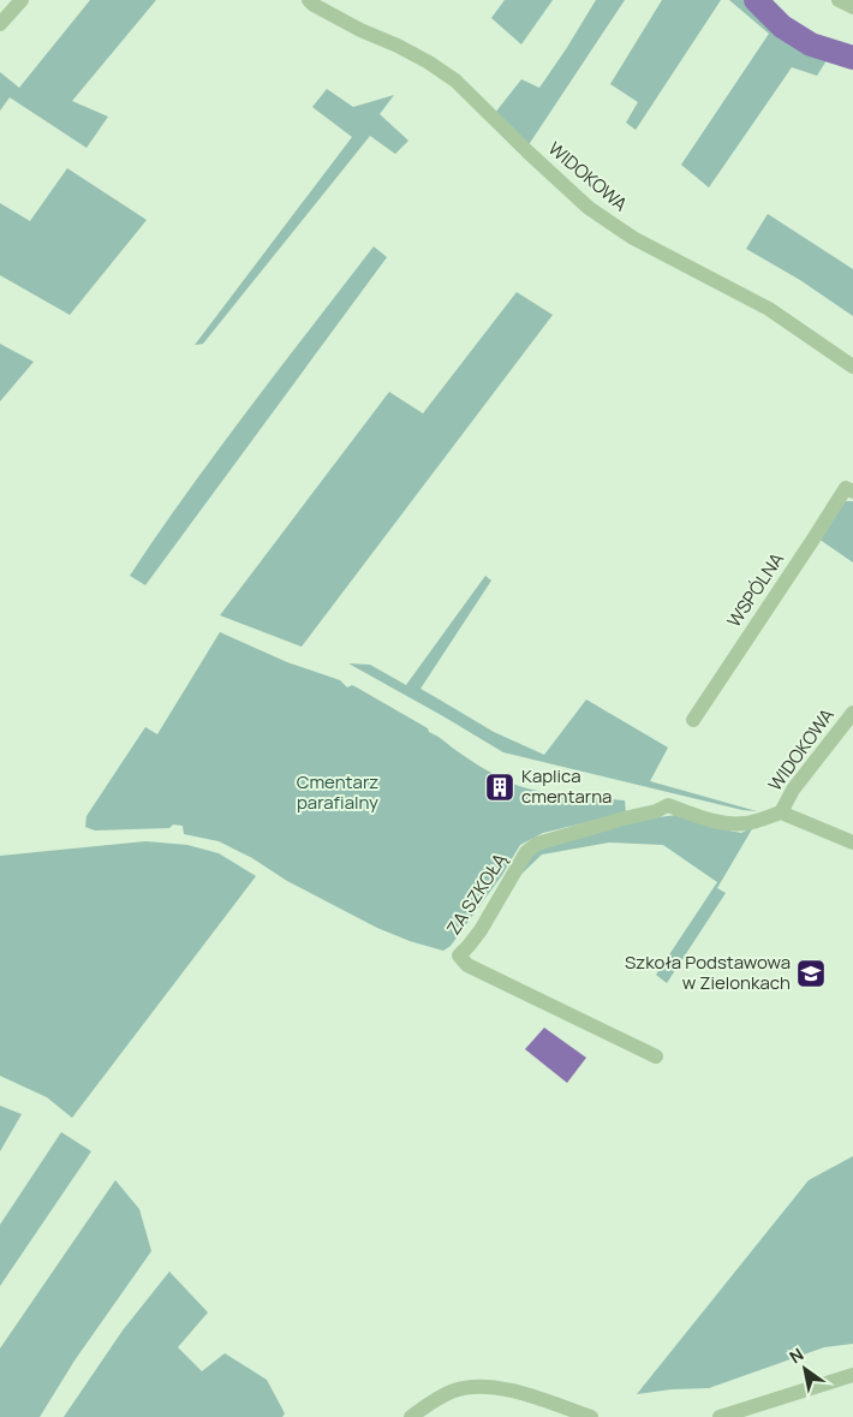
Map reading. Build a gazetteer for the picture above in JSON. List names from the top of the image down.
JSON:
{
  "streets": {
    "street": ["WIDOKOWA", "WSPÓLNA", "ZA SZKOŁĄ"]
  },
  "crossings": [
    ["WIDOKOWA", "ZA SZKOŁĄ"]
  ],
  "parks": ["Cmentarz parafialny"],
  "places": {
    "building": ["Kaplica cmentarna"],
    "school or university": ["Szkoła Podstawowa w Zielonkach"]
  },
  "north": "top left"
}
